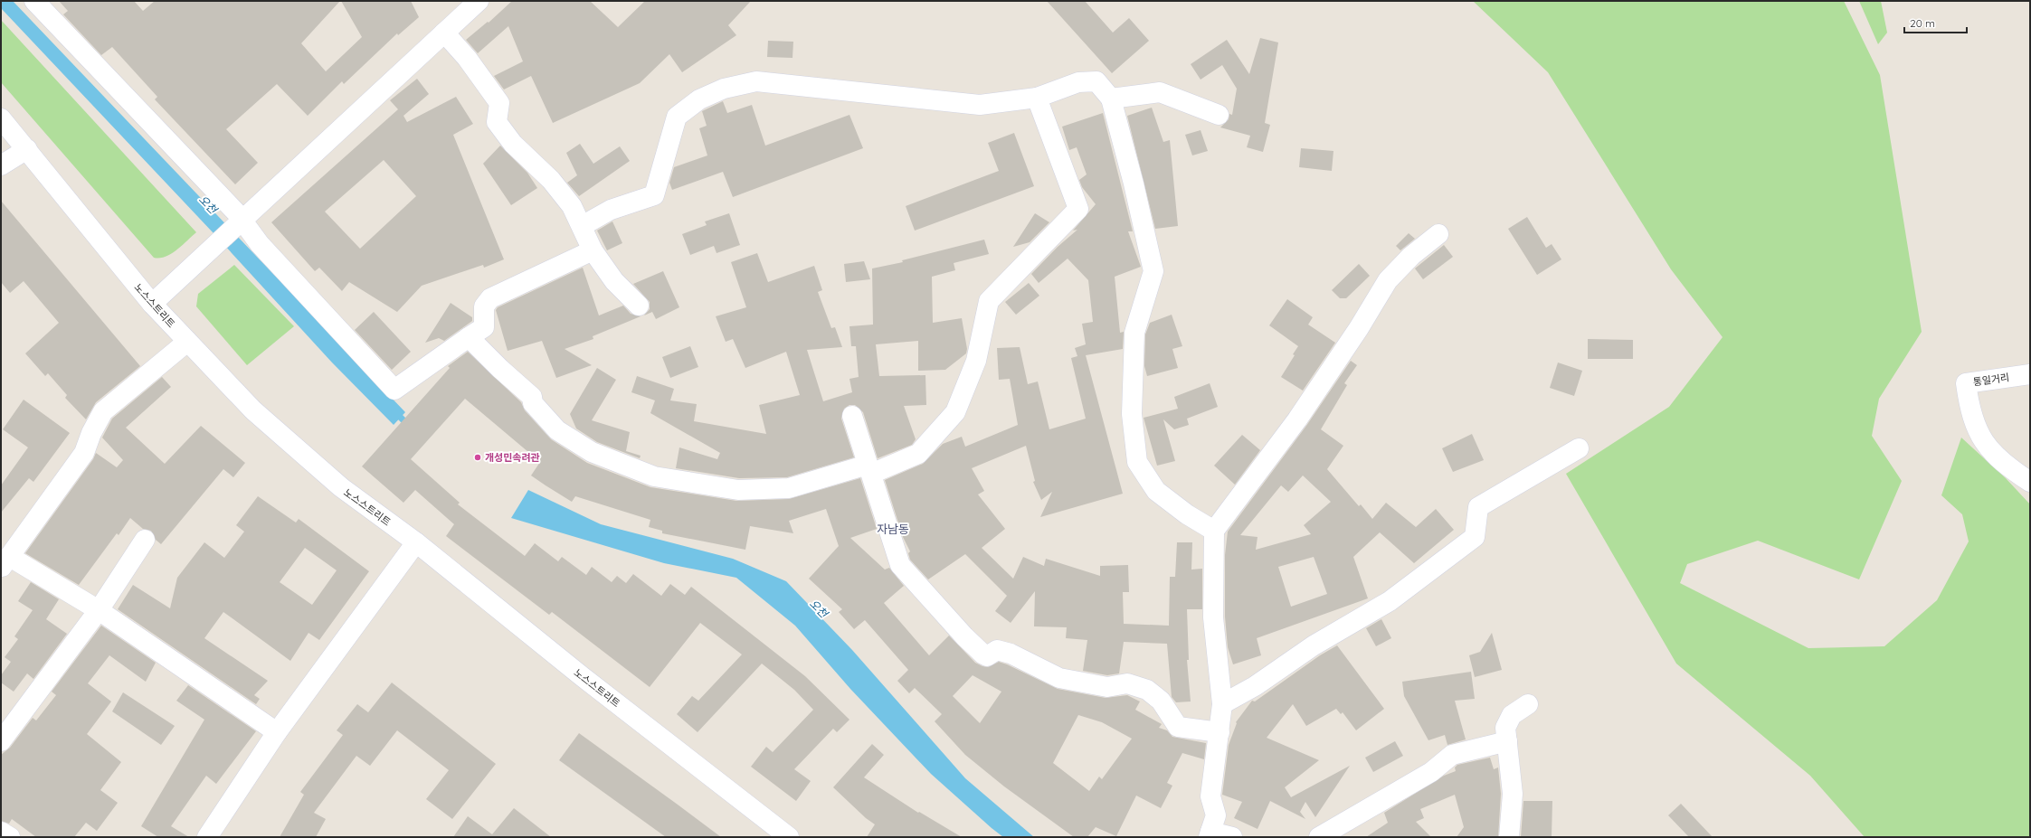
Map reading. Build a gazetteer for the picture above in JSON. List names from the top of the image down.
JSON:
{
  "streets": {
    "street": ["노스스트리트", "통일거리"]
  },
  "districts": ["자남동"],
  "water": ["오천"],
  "places": ["개성민속려관"],
  "scale_bar": "20 m"
}
